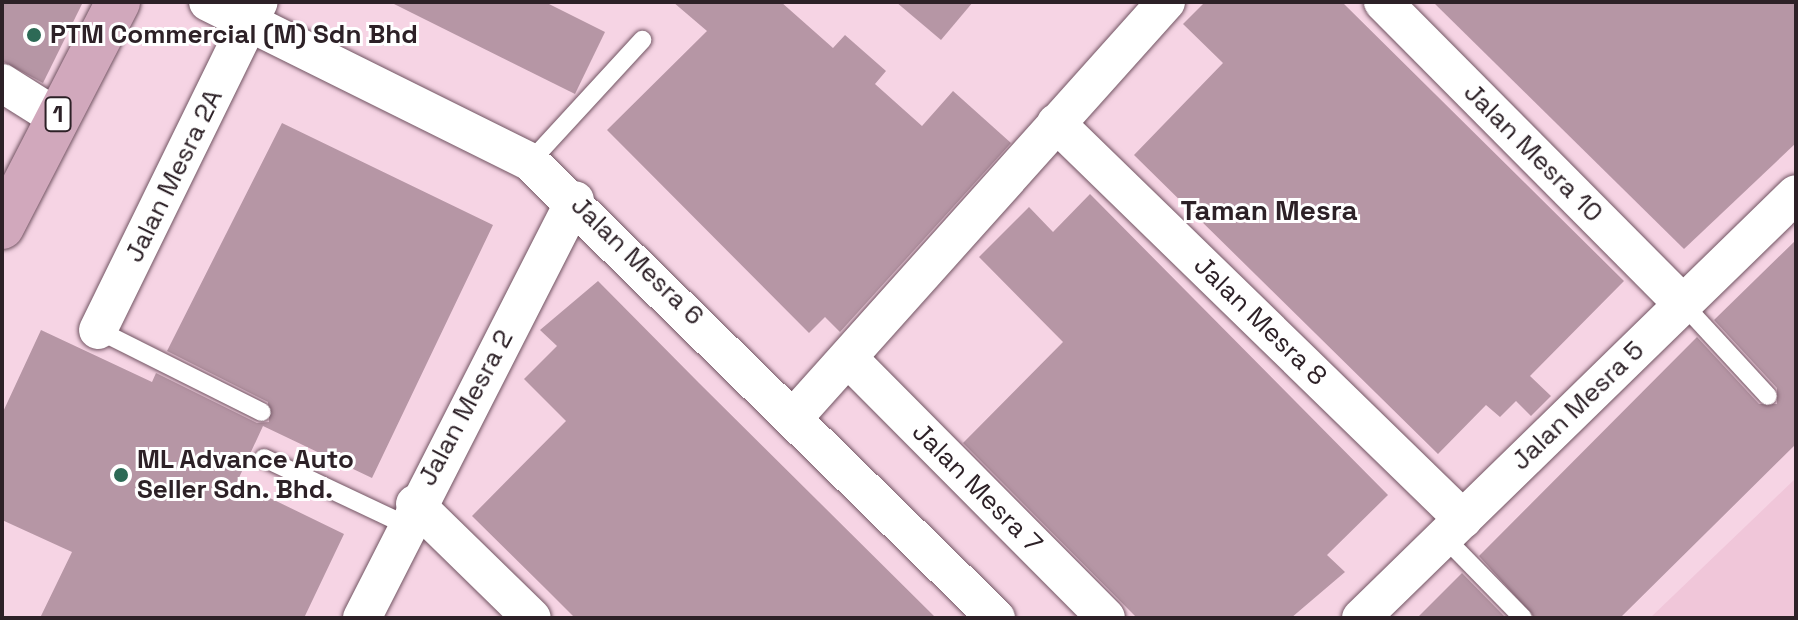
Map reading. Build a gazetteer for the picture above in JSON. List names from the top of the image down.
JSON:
{
  "streets": {
    "main road": ["1"],
    "street": [
      "Jalan Mesra 10",
      "Jalan Mesra 2A",
      "Jalan Mesra 6",
      "Jalan Mesra 8",
      "Jalan Mesra 5",
      "Jalan Mesra 2",
      "Jalan Mesra 7"
    ]
  },
  "crossings": [
    ["Jalan Mesra 10", "Jalan Mesra 5"],
    ["Jalan Mesra 2A", "Jalan Mesra 6"],
    ["Jalan Mesra 6", "Jalan Mesra 2"],
    ["Jalan Mesra 8", "Jalan Mesra 5"]
  ],
  "districts": ["Taman Mesra"],
  "places": ["PTM Commercial (M) Sdn Bhd", "ML Advance Auto Seller Sdn. Bhd."]
}
